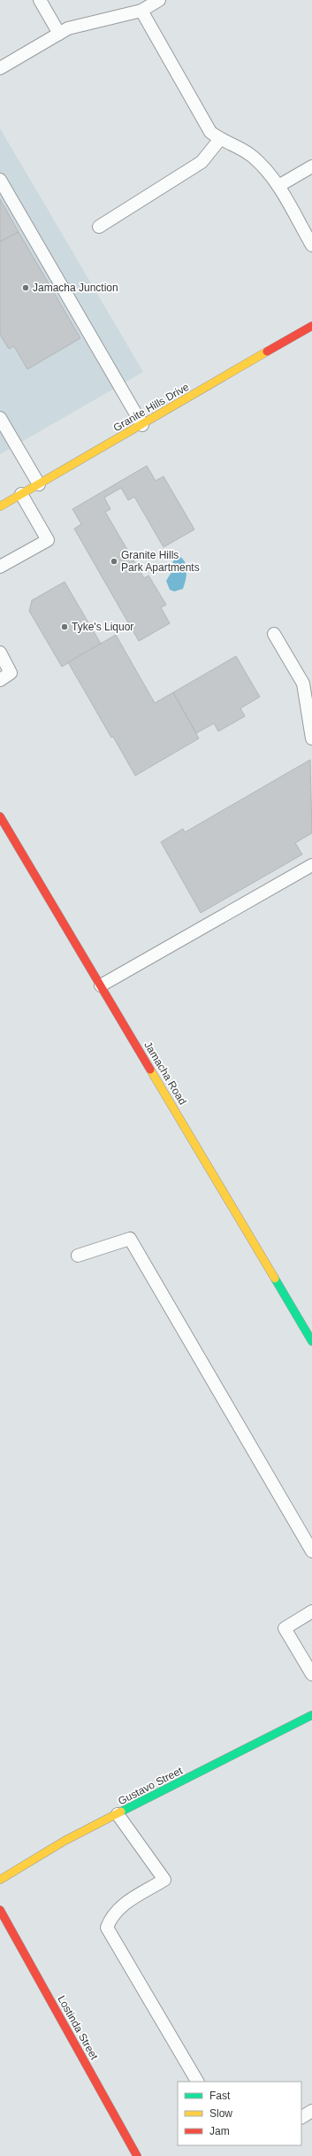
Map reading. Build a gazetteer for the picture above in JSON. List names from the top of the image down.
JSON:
{
  "streets": {
    "street": [
      "Granite Hills Drive",
      "Jamacha Road",
      "Gustavo Street",
      "Lostinda Street"
    ]
  },
  "places": ["Jamacha Junction", "Granite Hills Park Apartments", "Tyke's Liquor"],
  "legend": ["Fast", "Slow", "Jam"]
}
